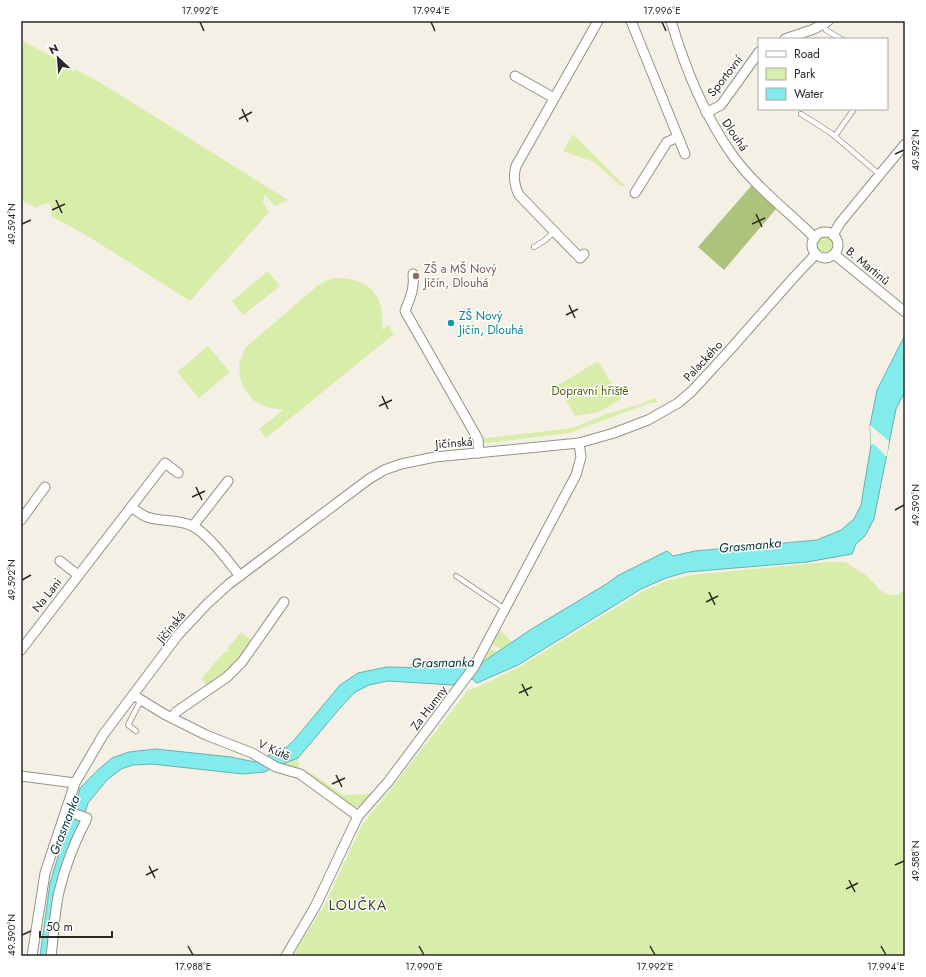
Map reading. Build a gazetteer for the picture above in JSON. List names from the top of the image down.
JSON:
{
  "streets": {
    "street": [
      "Sportovní",
      "Dlouhá",
      "B. Martinů",
      "Palackého",
      "Jičínská",
      "Na Lani",
      "Za Humny",
      "V Kútě"
    ]
  },
  "crossings": [
    ["Sportovní", "Dlouhá"],
    ["Dlouhá", "B. Martinů"],
    ["Dlouhá", "Palackého"],
    ["B. Martinů", "Palackého"],
    ["Palackého", "Jičínská"],
    ["Palackého", "Za Humny"],
    ["Jičínská", "Za Humny"],
    ["Jičínská", "V Kútě"],
    ["Za Humny", "V Kútě"]
  ],
  "districts": ["LOUČKA"],
  "water": ["Grasmanka"],
  "parks": ["Dopravní hřiště"],
  "places": ["ZŠ a MŠ Nový Jičín, Dlouhá", "ZŠ Nový Jičín, Dlouhá"],
  "legend": ["Road", "Park", "Water"],
  "scale_bar": "50 m",
  "north": "top left",
  "coordinates": [
    "17.992°E",
    "17.994°E",
    "17.996°E",
    "49.592°N",
    "49.594°N",
    "49.590°N",
    "49.588°N",
    "17.988°E",
    "17.990°E"
  ]
}
